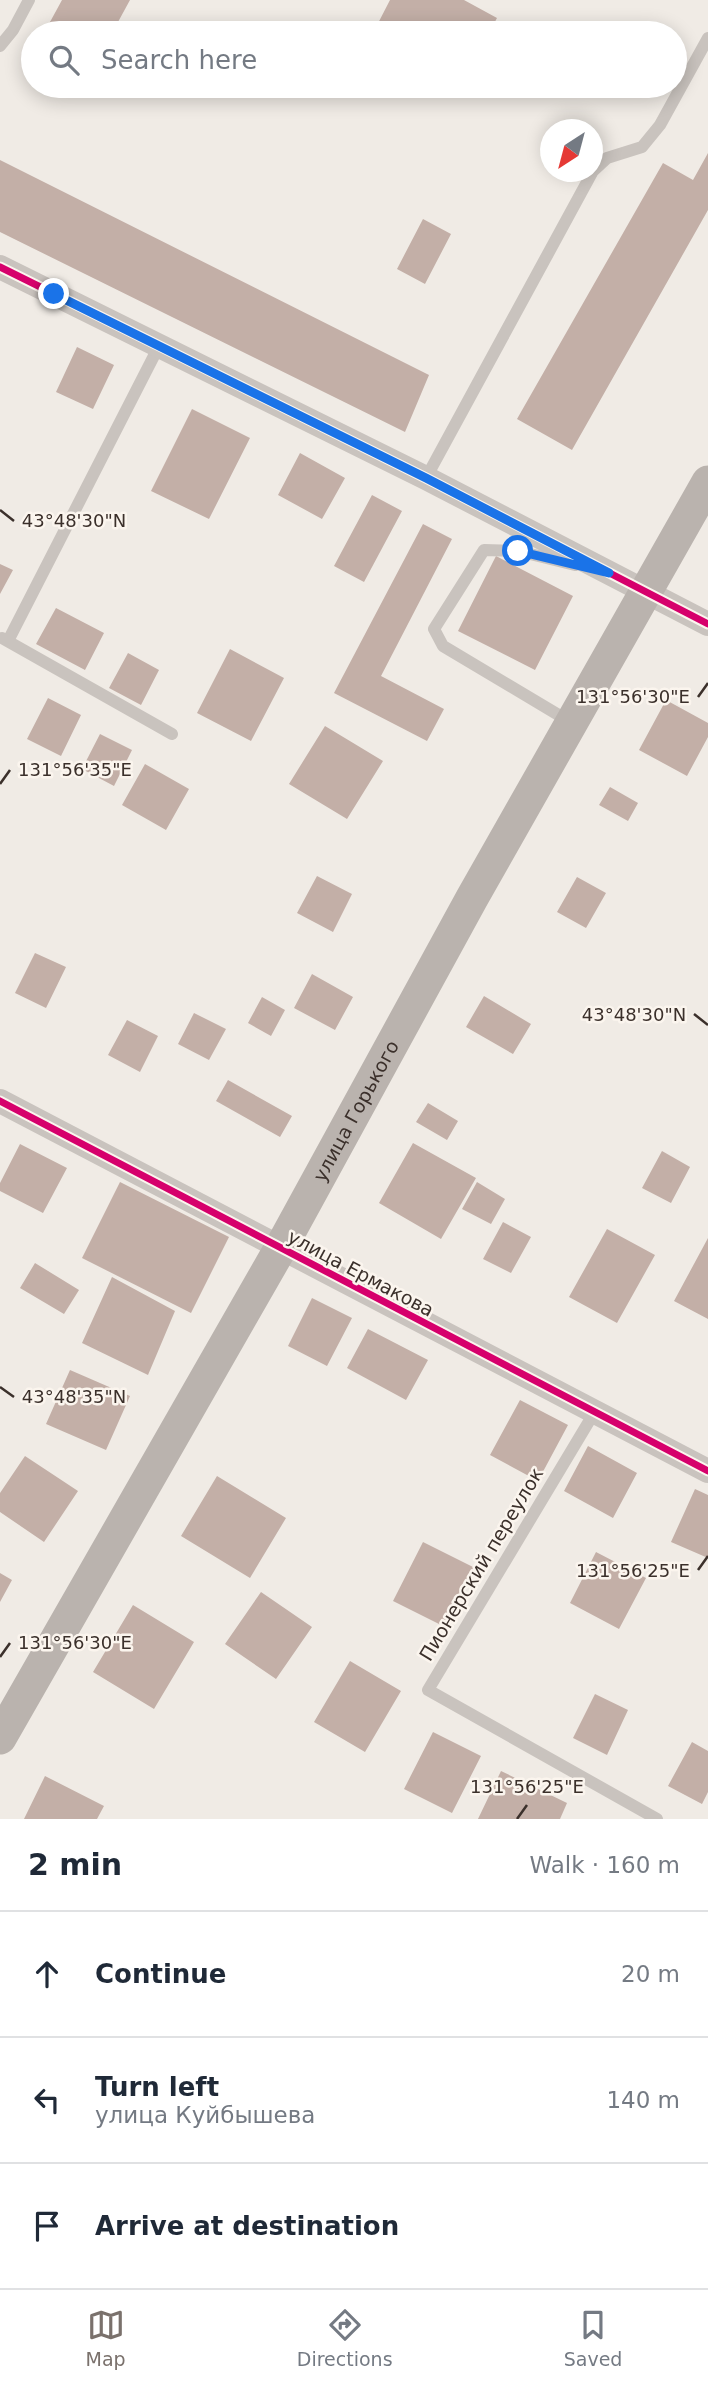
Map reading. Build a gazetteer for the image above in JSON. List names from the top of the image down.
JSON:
{
  "streets": {
    "main road": ["улица Горького"],
    "street": ["улица Ермакова"],
    "lane": ["Пионерский переулок"]
  },
  "crossings": [
    ["улица Горького", "улица Ермакова"],
    ["улица Ермакова", "Пионерский переулок"]
  ],
  "north": "bottom left",
  "page": {
    "search": "Search here",
    "heading": ["2 min", "Walk · 160 m"],
    "list": [
      ["Continue", "20 m"],
      ["Turn left", "улица Куйбышева", "140 m"],
      "Arrive at destination"
    ],
    "nav": ["Map", "Directions", "Saved"]
  },
  "coordinates": [
    "43°48'30\"N",
    "131°56'30\"E",
    "131°56'35\"E",
    "43°48'35\"N",
    "131°56'25\"E"
  ]
}
